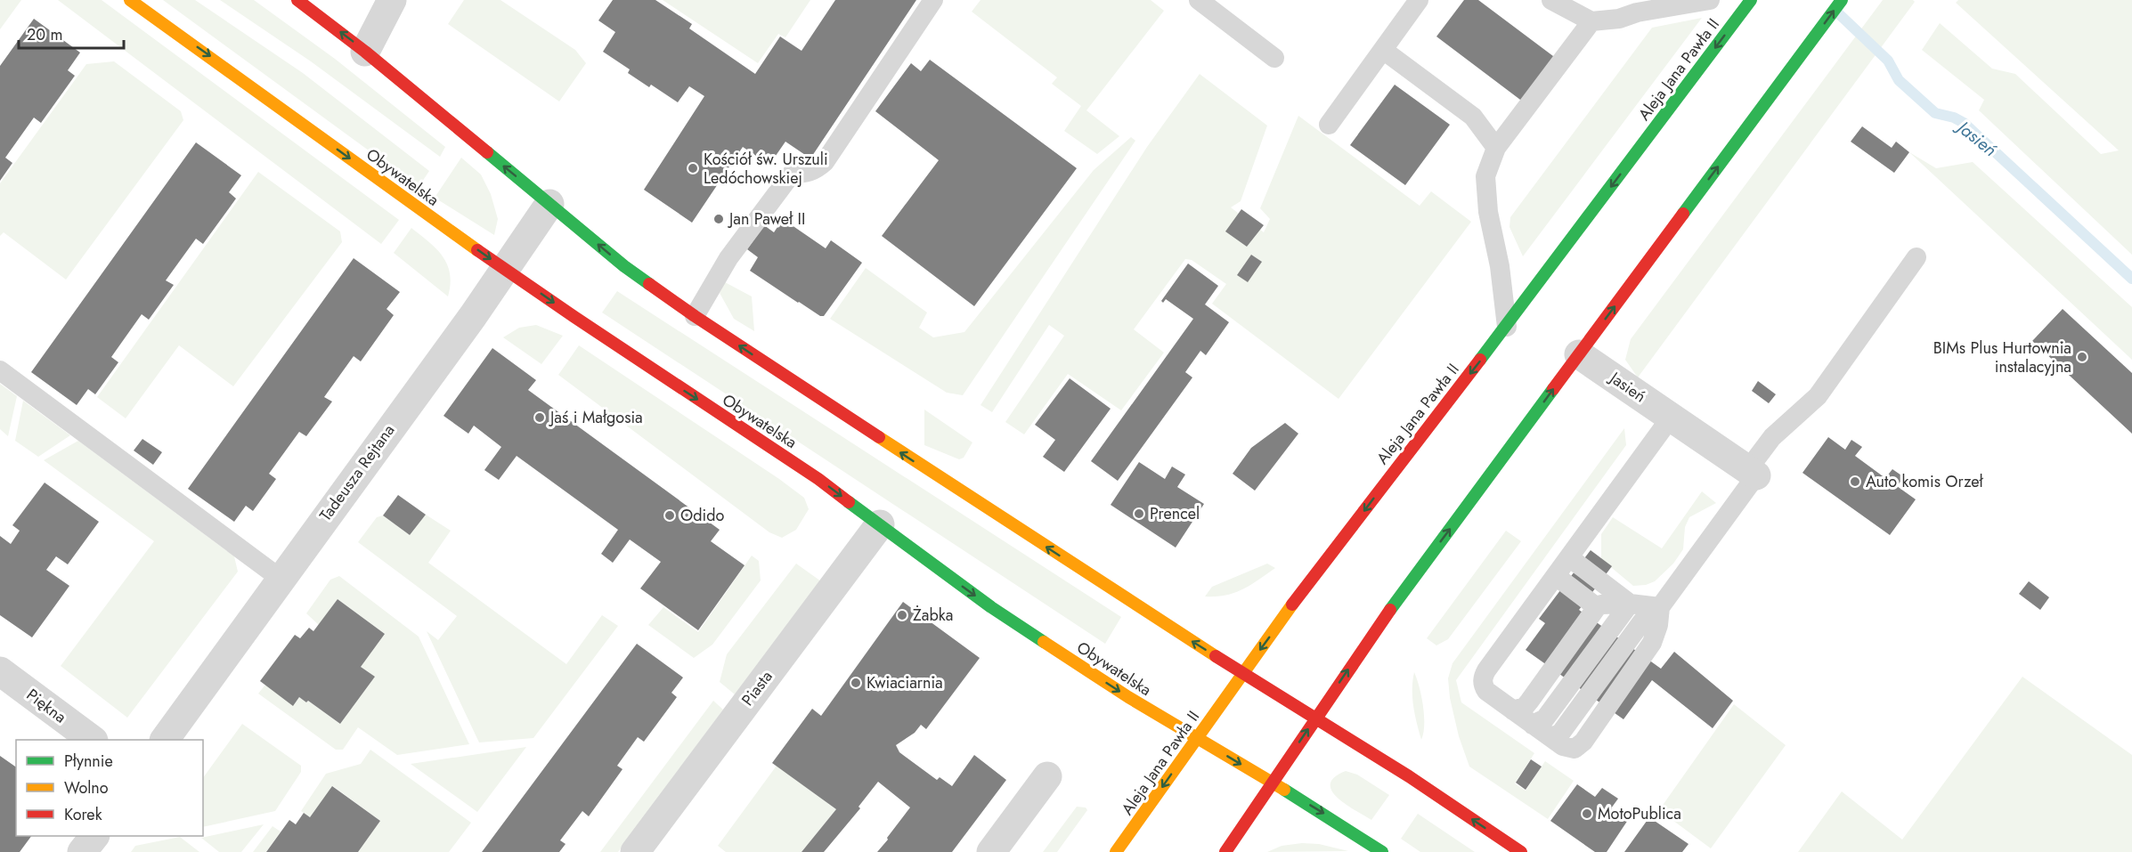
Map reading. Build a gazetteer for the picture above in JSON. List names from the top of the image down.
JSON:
{
  "streets": {
    "main road": ["Aleja Jana Pawła II", "Obywatelska"],
    "street": [
      "Jasień",
      "Tadeusza Rejtana",
      "Piasta",
      "Piękna"
    ]
  },
  "crossings": [
    ["Aleja Jana Pawła II", "Obywatelska"],
    ["Obywatelska", "Tadeusza Rejtana"],
    ["Obywatelska", "Piasta"]
  ],
  "water": ["Jasień"],
  "places": [
    "Kościół św. Urszuli Ledóchowskiej",
    "Jan Paweł II",
    "BIMs Plus Hurtownia instalacyjna",
    "Jaś i Małgosia",
    "Auto komis Orzeł",
    "Prencel",
    "Odido",
    "Żabka",
    "Kwiaciarnia",
    "MotoPublica"
  ],
  "legend": ["Płynnie", "Wolno", "Korek"],
  "scale_bar": "20 m"
}
